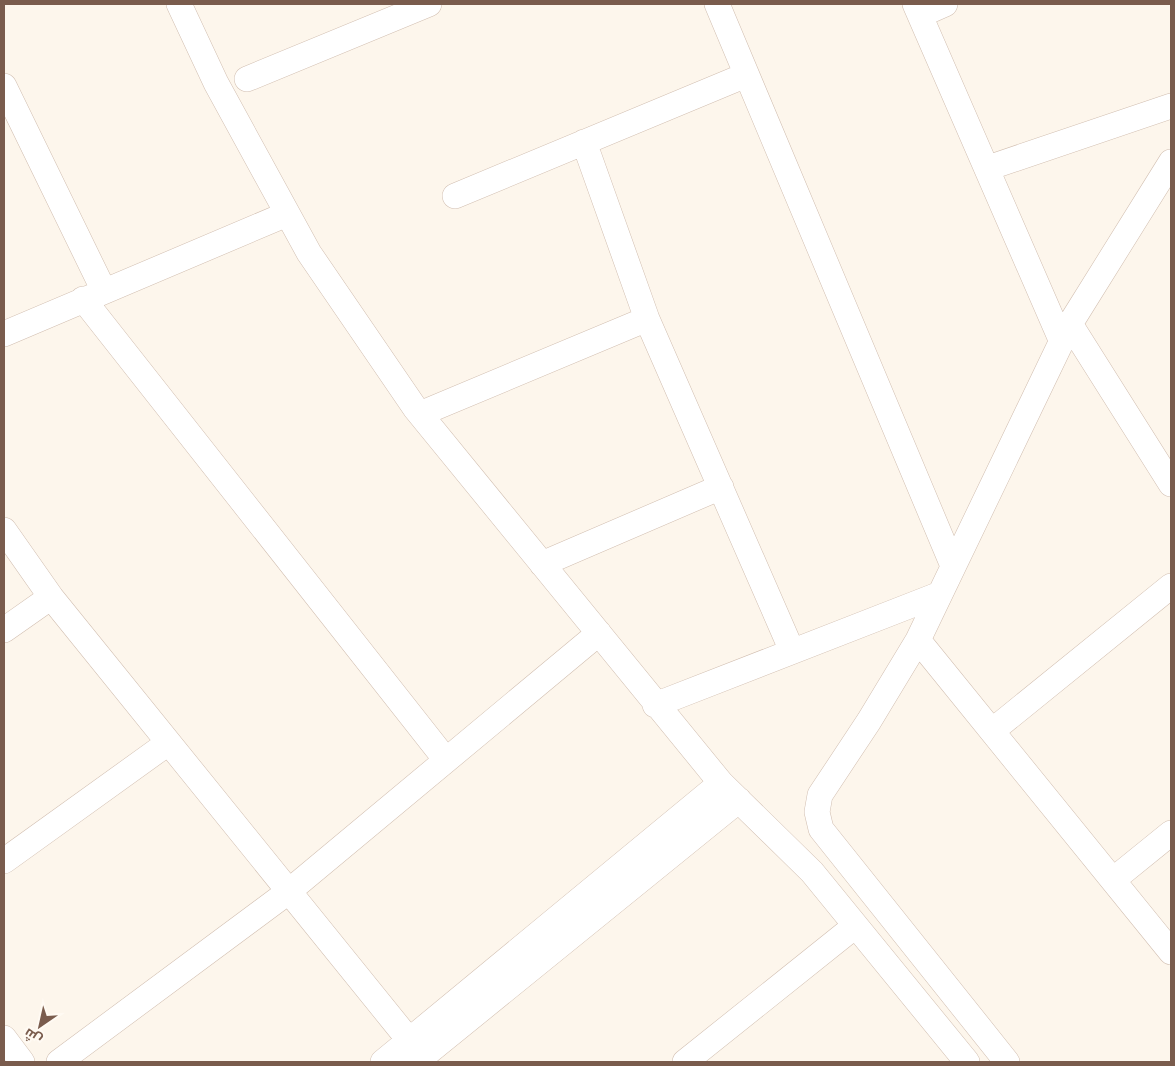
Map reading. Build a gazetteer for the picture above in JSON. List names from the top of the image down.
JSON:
{
  "north": "bottom left"
}
